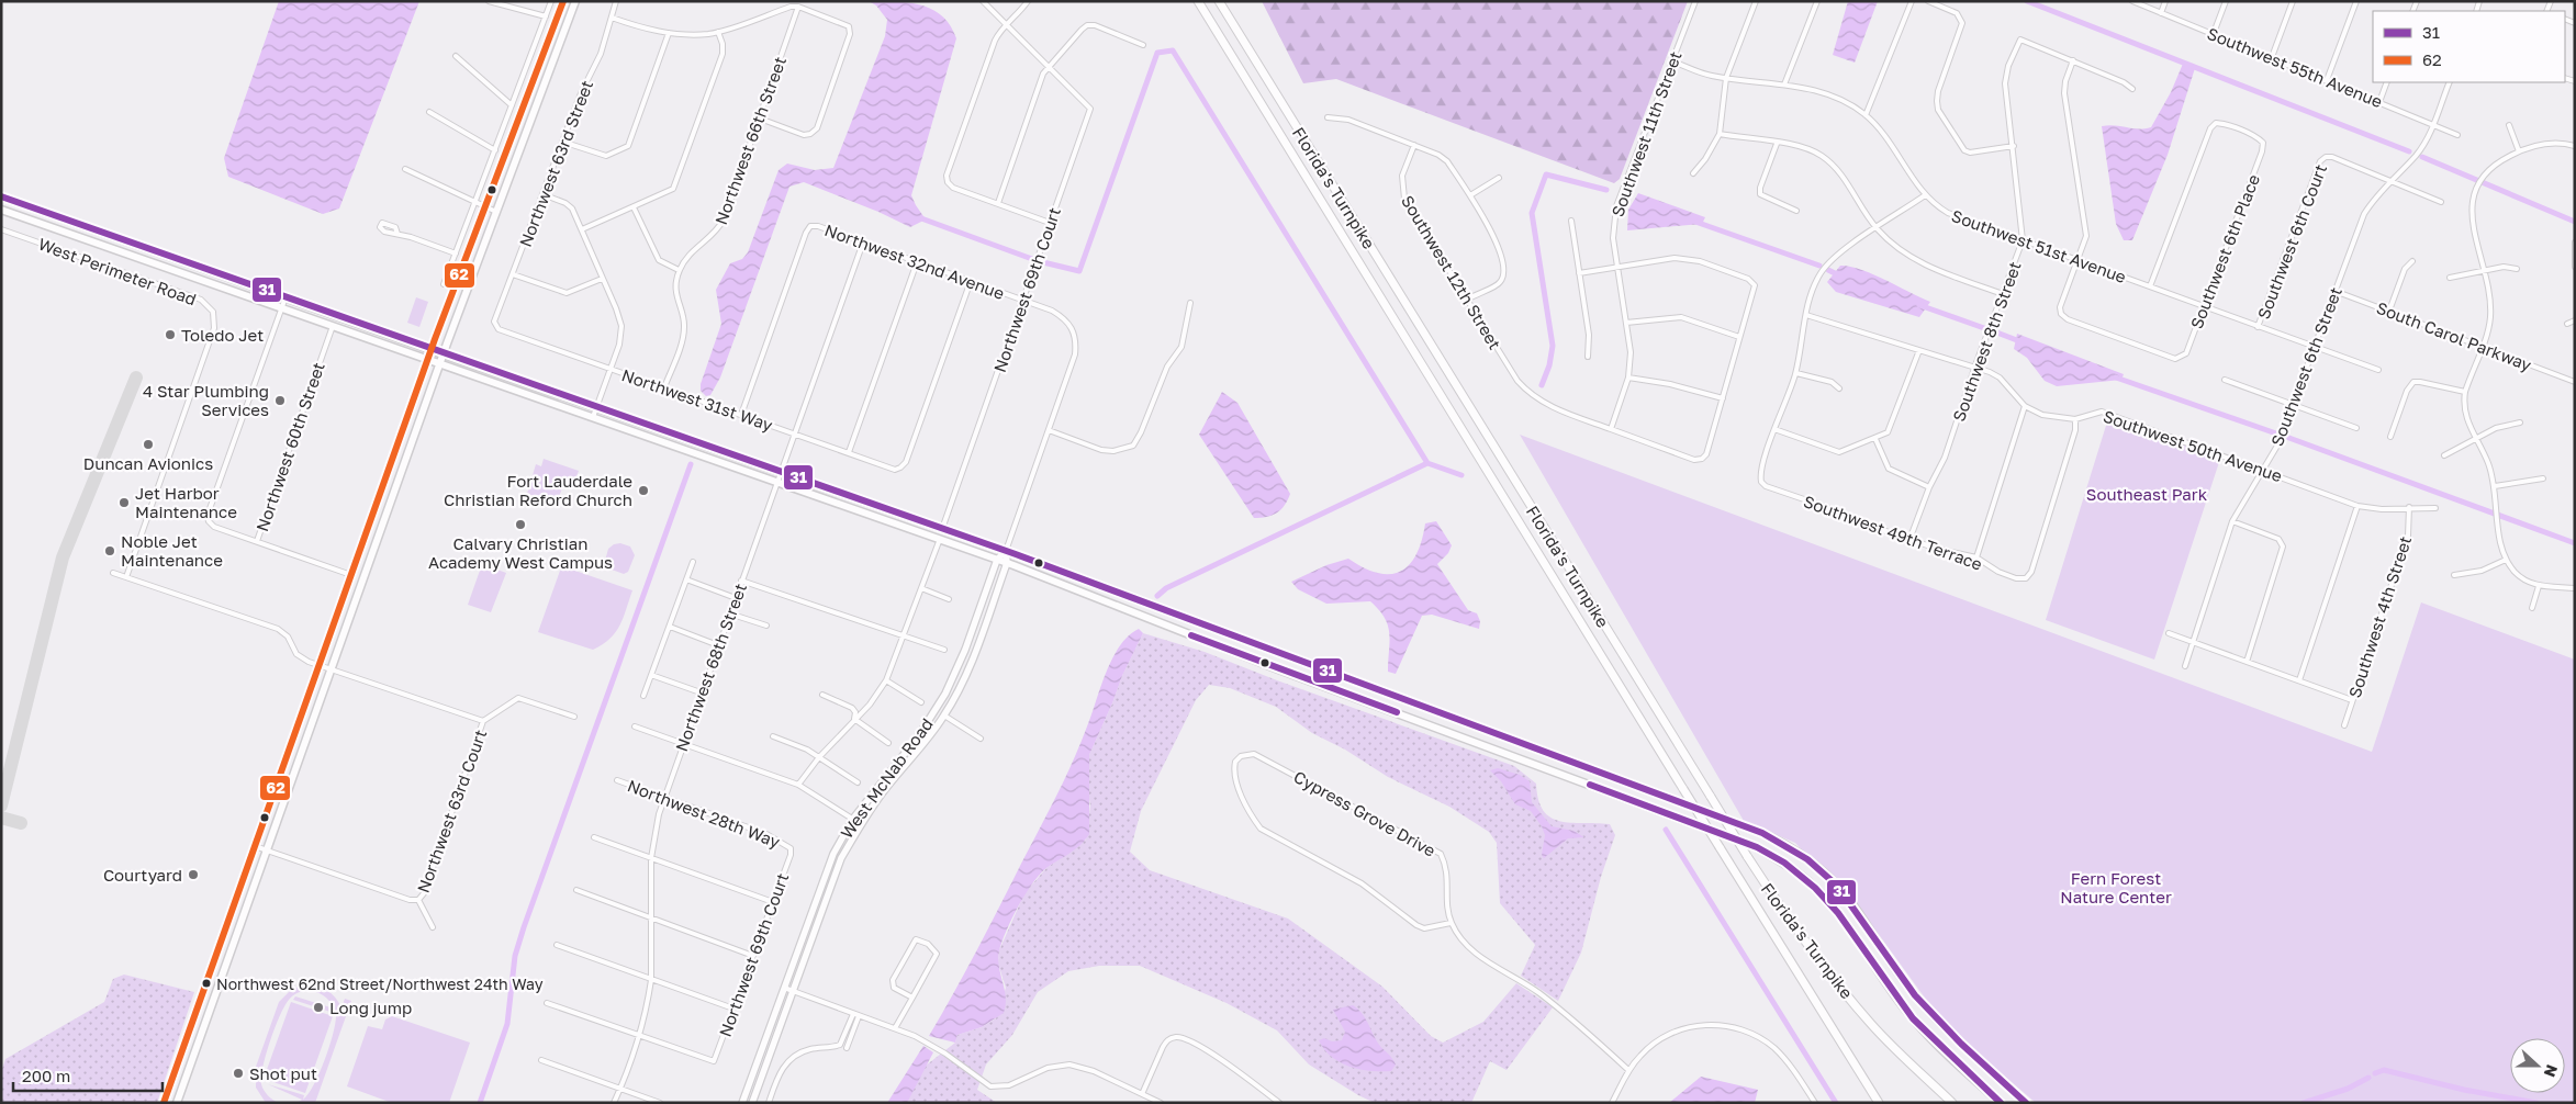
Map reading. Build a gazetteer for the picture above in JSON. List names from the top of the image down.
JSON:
{
  "streets": {
    "highway": ["Florida's Turnpike"],
    "main road": ["West McNab Road"],
    "street": [
      "Southwest 55th Avenue",
      "Southwest 11th Street",
      "Northwest 66th Street",
      "Northwest 63rd Street",
      "Southwest 6th Court",
      "Southwest 51st Avenue",
      "Southwest 6th Place",
      "Northwest 32nd Avenue",
      "West Perimeter Road",
      "Southwest 12th Street",
      "Northwest 69th Court",
      "South Carol Parkway",
      "Southwest 8th Street",
      "Southwest 6th Street",
      "Northwest 31st Way",
      "Southwest 50th Avenue",
      "Northwest 60th Street",
      "Southwest 49th Terrace",
      "Southwest 4th Street",
      "Northwest 68th Street",
      "Northwest 63rd Court",
      "Northwest 28th Way",
      "Cypress Grove Drive"
    ]
  },
  "crossings": [
    ["Southwest 55th Avenue", "Southwest 6th Street"],
    ["Southwest 11th Street", "Southwest 51st Avenue"],
    ["Southwest 11th Street", "Southwest 12th Street"],
    ["Northwest 63rd Street", "Northwest 31st Way"],
    ["Southwest 6th Court", "Southwest 51st Avenue"],
    ["Southwest 6th Court", "Southwest 6th Street"],
    ["Southwest 51st Avenue", "Southwest 6th Place"],
    ["Southwest 51st Avenue", "Southwest 8th Street"],
    ["Southwest 51st Avenue", "Southwest 6th Street"],
    ["Northwest 32nd Avenue", "Northwest 69th Court"],
    ["Northwest 32nd Avenue", "Northwest 31st Way"],
    ["Northwest 32nd Avenue", "Northwest 68th Street"],
    ["Northwest 32nd Avenue", "West McNab Road"],
    ["Northwest 69th Court", "Northwest 68th Street"],
    ["Northwest 69th Court", "Northwest 28th Way"],
    ["South Carol Parkway", "Southwest 6th Street"],
    ["Southwest 8th Street", "Southwest 50th Avenue"],
    ["Southwest 8th Street", "Southwest 49th Terrace"],
    ["Southwest 6th Street", "Southwest 50th Avenue"],
    ["Northwest 31st Way", "Northwest 68th Street"],
    ["Southwest 50th Avenue", "Southwest 49th Terrace"],
    ["Southwest 50th Avenue", "Southwest 4th Street"],
    ["Northwest 68th Street", "Northwest 28th Way"]
  ],
  "parks": ["Southeast Park", "Fern Forest Nature Center"],
  "places": [
    "Toledo Jet",
    "4 Star Plumbing Services",
    "Duncan Avionics",
    "Fort Lauderdale Christian Reford Church",
    "Jet Harbor Maintenance",
    "Calvary Christian Academy West Campus",
    "Noble Jet Maintenance",
    "Courtyard",
    "Northwest 62nd Street/Northwest 24th Way",
    "Long jump",
    "Shot put"
  ],
  "lines": ["transit line 62", "transit line 31"],
  "legend": ["31", "62"],
  "scale_bar": "200 m",
  "north": "right"
}
